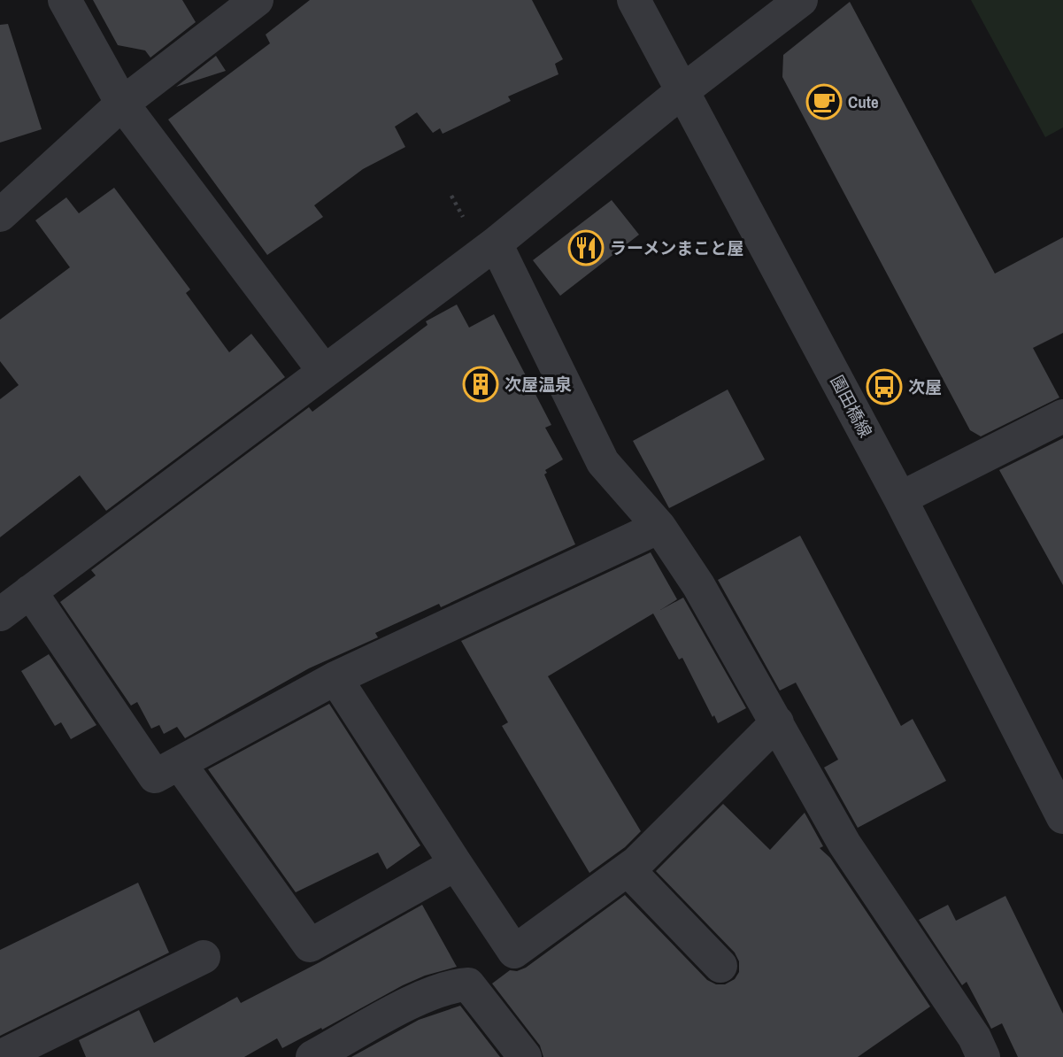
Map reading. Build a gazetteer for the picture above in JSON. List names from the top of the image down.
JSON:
{
  "streets": {
    "street": ["園田橋線"]
  },
  "places": {
    "cafe": ["Cute"],
    "restaurant": ["ラーメンまこと屋"],
    "building": ["次屋温泉"],
    "bus stop": ["次屋"]
  }
}
